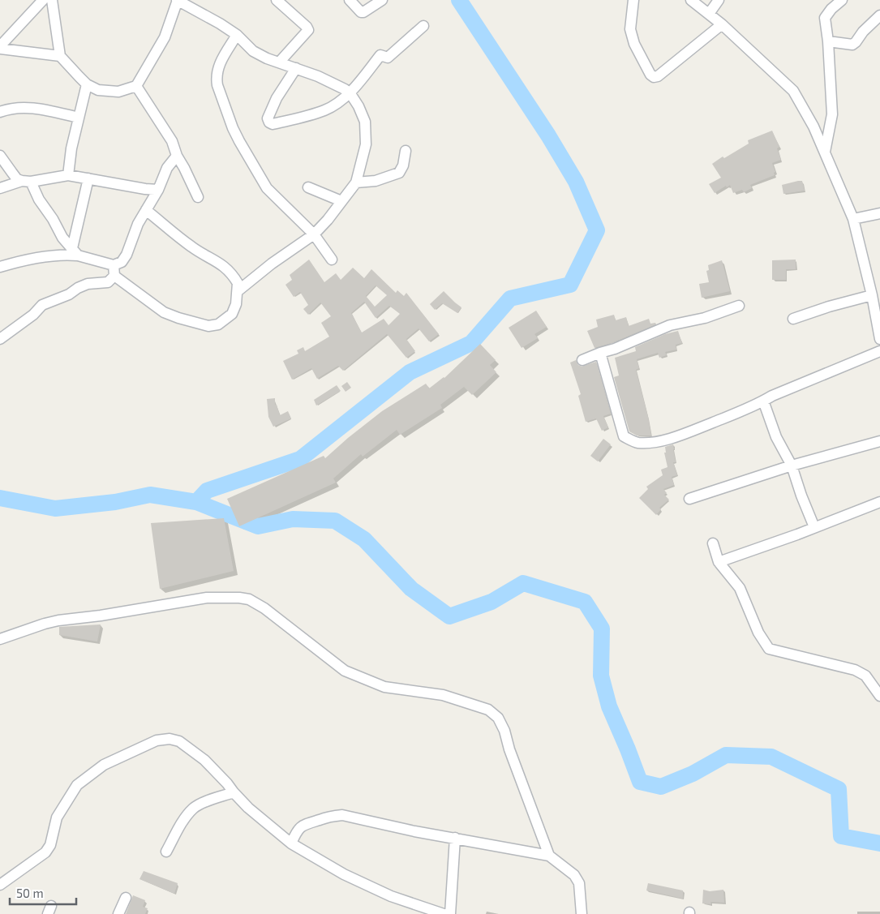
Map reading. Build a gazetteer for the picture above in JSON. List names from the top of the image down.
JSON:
{
  "scale_bar": "50 m"
}
